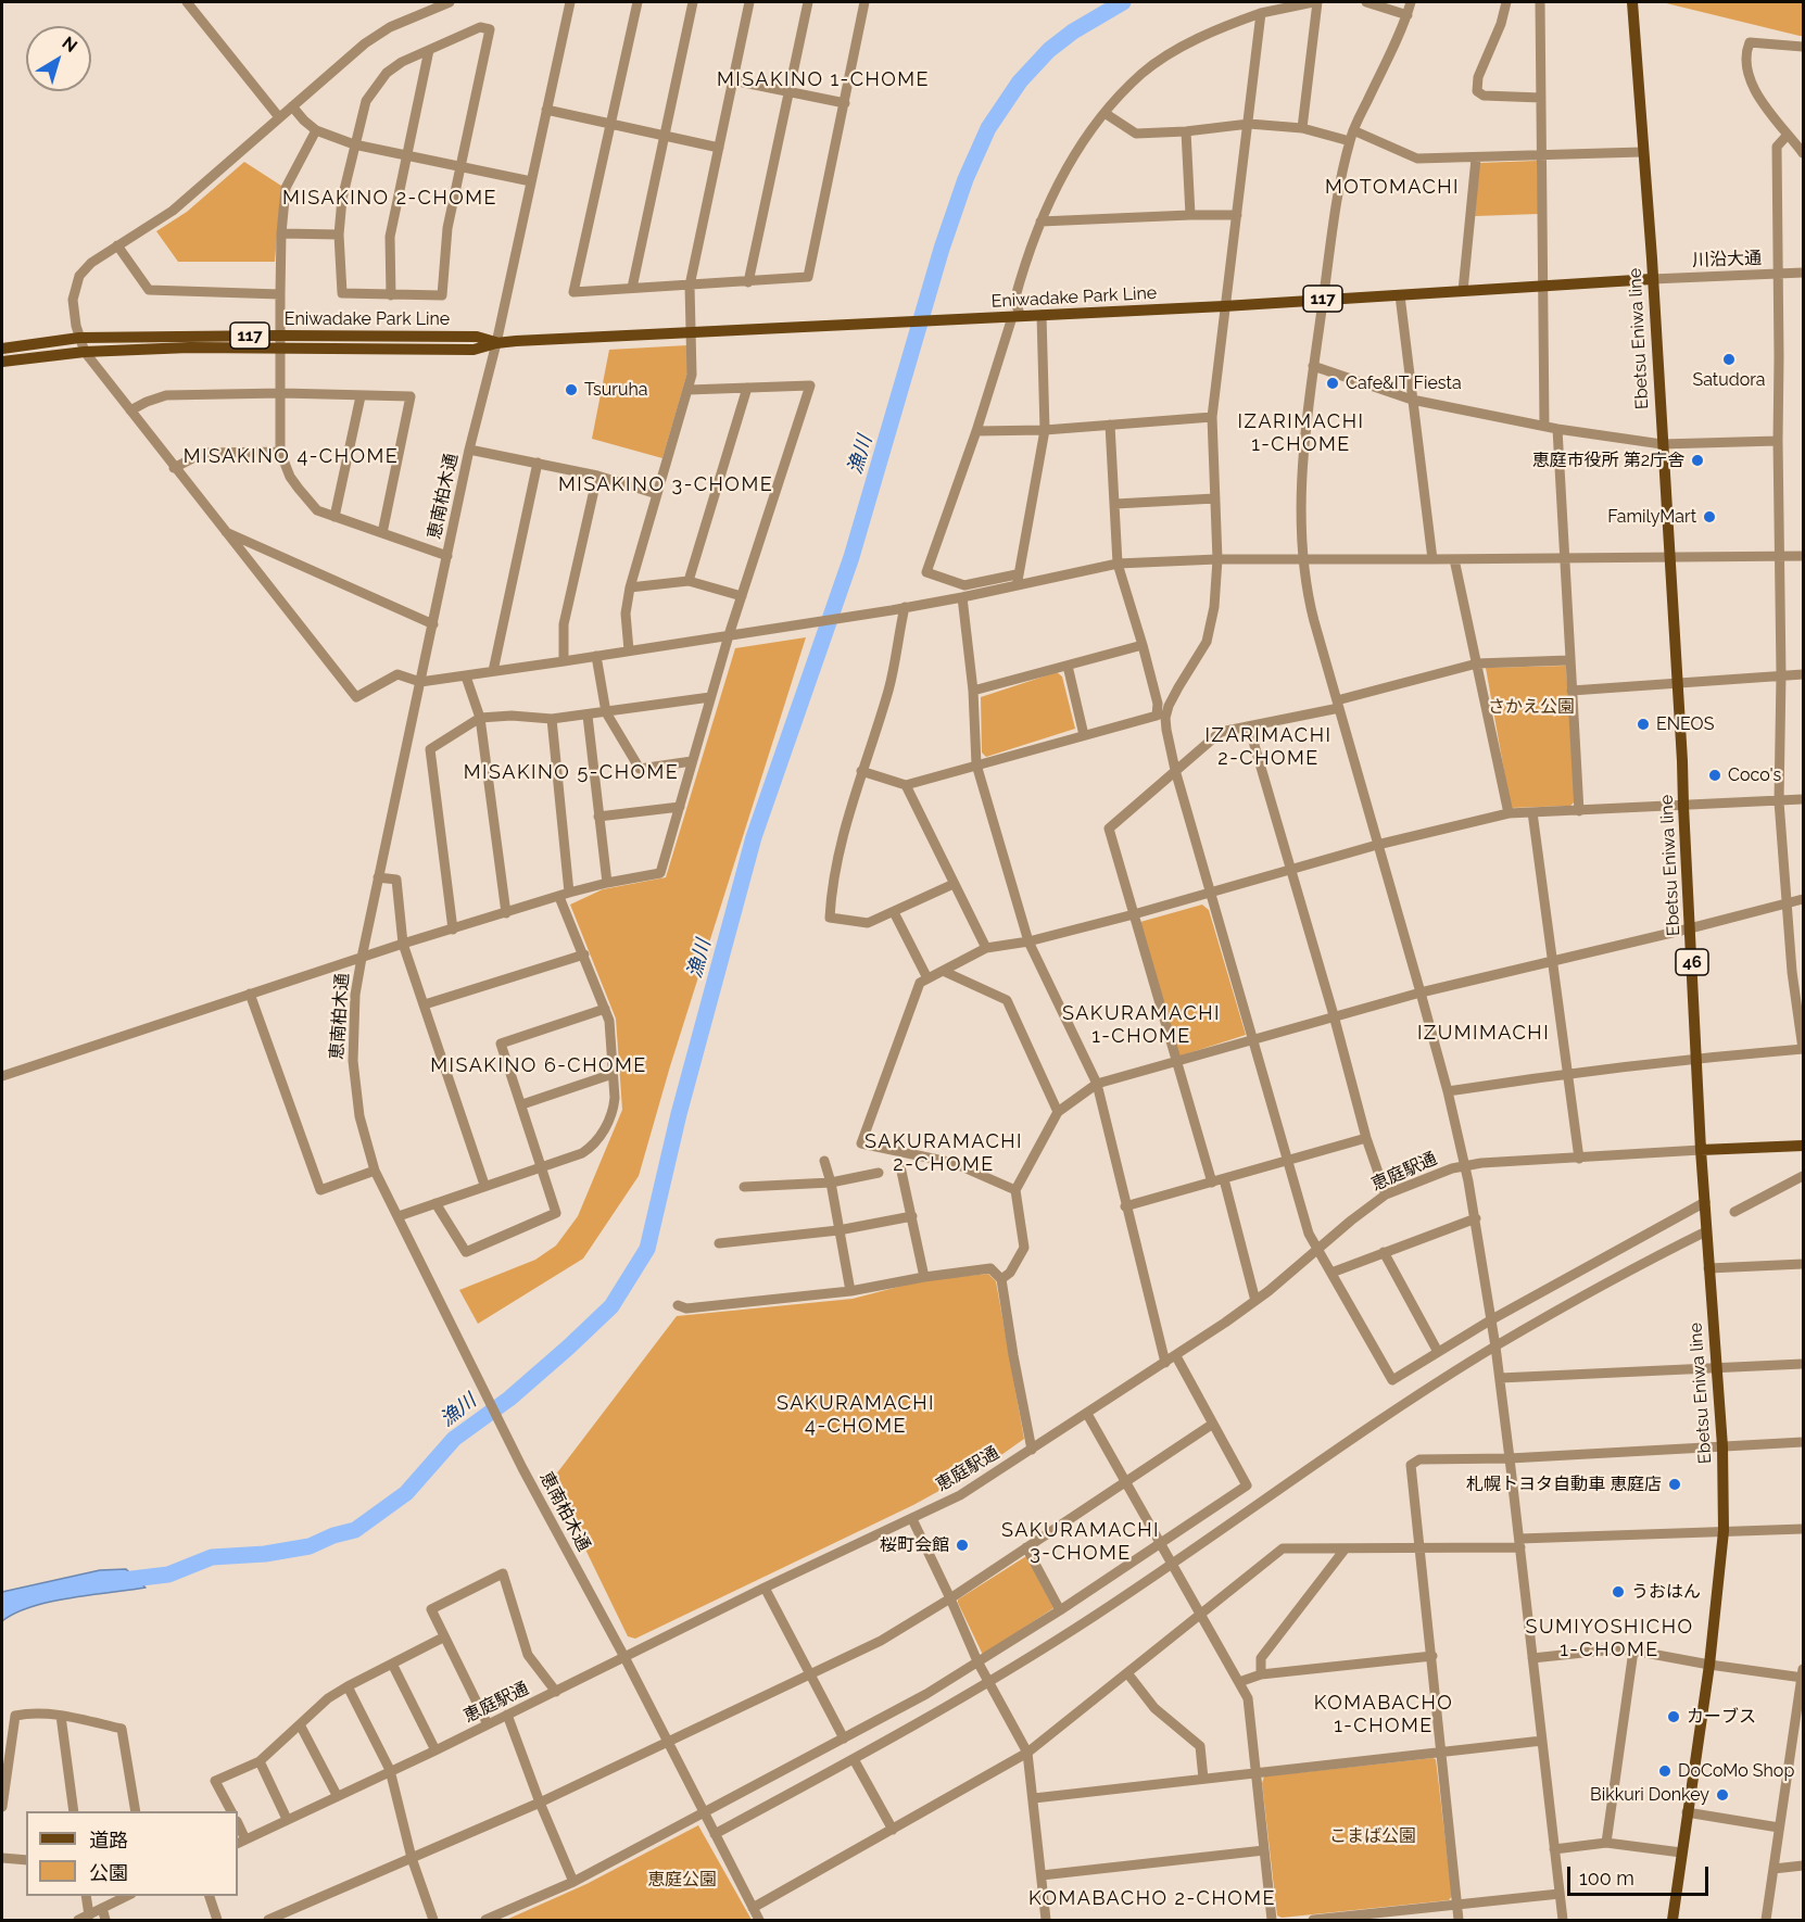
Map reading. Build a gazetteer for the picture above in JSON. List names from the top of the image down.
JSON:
{
  "streets": {
    "main road": [
      "Eniwadake Park Line",
      "117",
      "Ebetsu Eniwa line",
      "46"
    ],
    "street": ["川沿大通", "恵南柏木通", "恵庭駅通"]
  },
  "crossings": [
    ["川沿大通", "Eniwadake Park Line"],
    ["川沿大通", "Ebetsu Eniwa line"],
    ["Eniwadake Park Line", "Ebetsu Eniwa line"],
    ["Eniwadake Park Line", "恵南柏木通"],
    ["Ebetsu Eniwa line", "恵庭駅通"],
    ["恵南柏木通", "恵庭駅通"]
  ],
  "districts": [
    "MISAKINO 1-CHOME",
    "MOTOMACHI",
    "MISAKINO 2-CHOME",
    "IZARIMACHI 1-CHOME",
    "MISAKINO 4-CHOME",
    "MISAKINO 3-CHOME",
    "IZARIMACHI 2-CHOME",
    "MISAKINO 5-CHOME",
    "SAKURAMACHI 1-CHOME",
    "IZUMIMACHI",
    "MISAKINO 6-CHOME",
    "SAKURAMACHI 2-CHOME",
    "SAKURAMACHI 4-CHOME",
    "SAKURAMACHI 3-CHOME",
    "SUMIYOSHICHO 1-CHOME",
    "KOMABACHO 1-CHOME",
    "KOMABACHO 2-CHOME"
  ],
  "water": ["漁川"],
  "parks": ["さかえ公園", "こまば公園", "恵庭公園"],
  "places": [
    "Satudora",
    "Cafe&IT Fiesta",
    "Tsuruha",
    "恵庭市役所 第2庁舎",
    "FamilyMart",
    "ENEOS",
    "Coco's",
    "札幌トヨタ自動車 恵庭店",
    "桜町会館",
    "うおはん",
    "カーブス",
    "DoCoMo Shop",
    "Bikkuri Donkey"
  ],
  "legend": ["道路", "公園"],
  "scale_bar": "100 m",
  "north": "top right"
}
